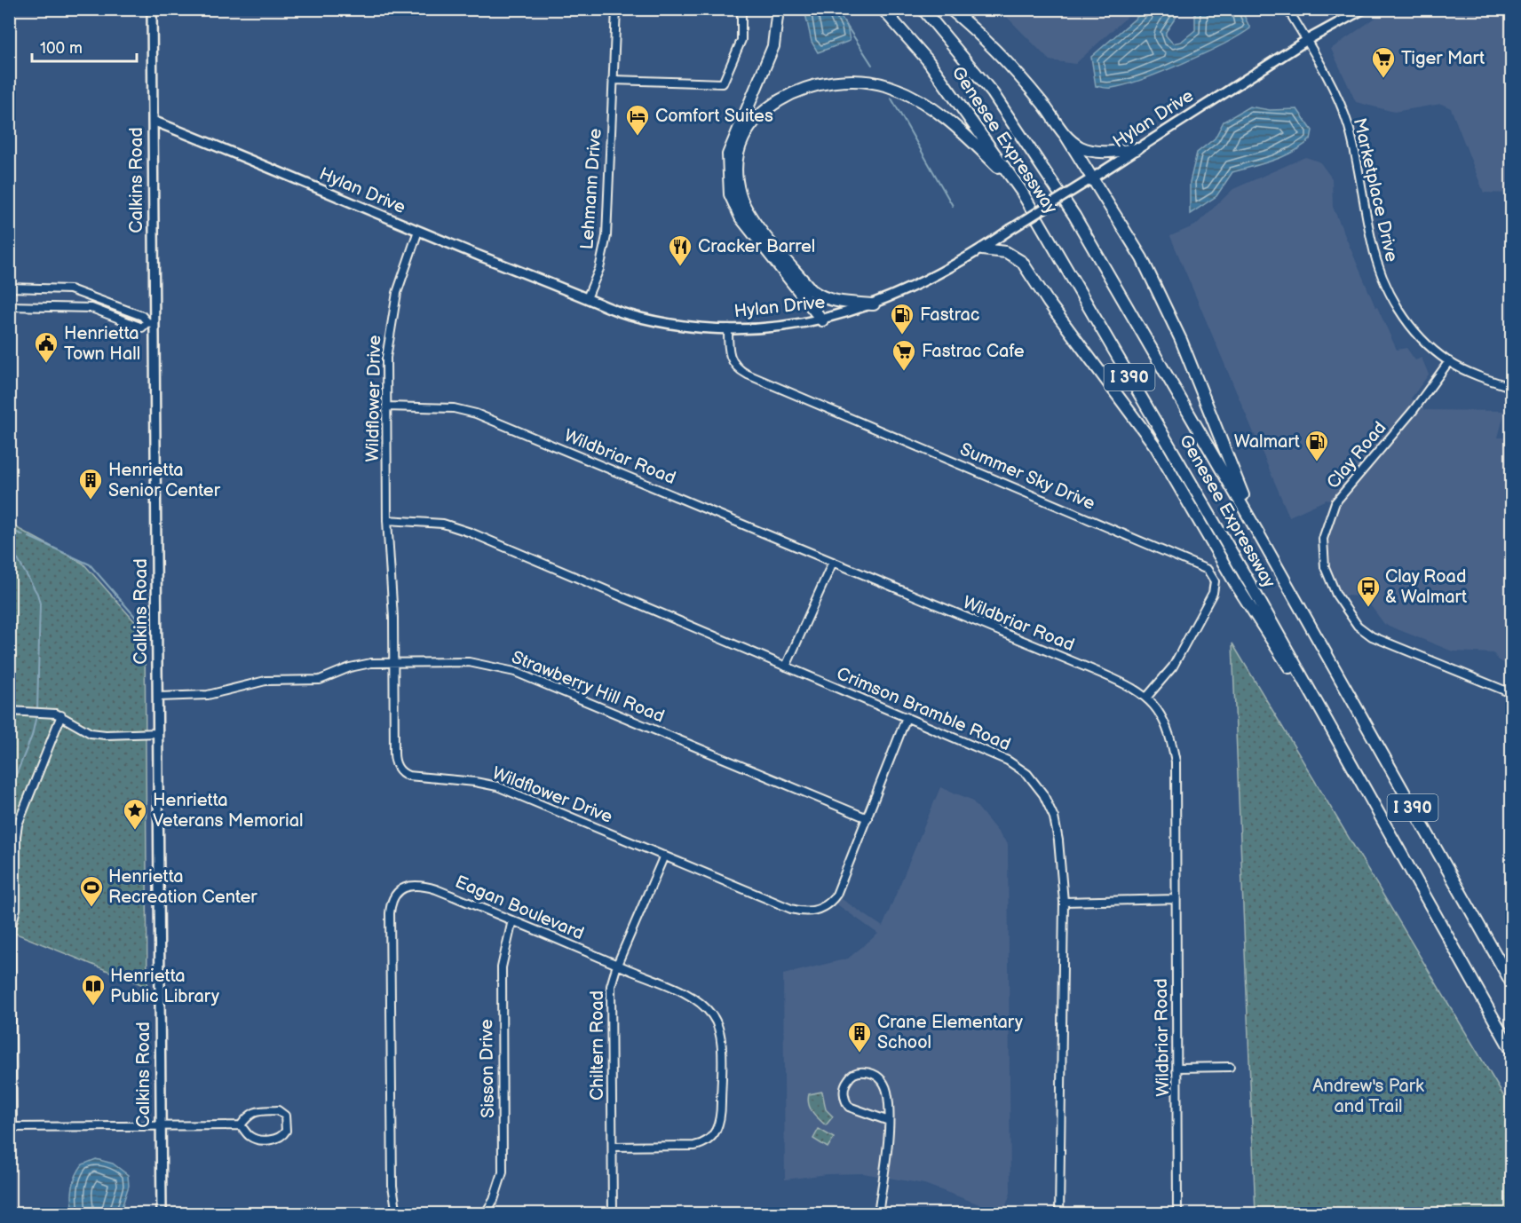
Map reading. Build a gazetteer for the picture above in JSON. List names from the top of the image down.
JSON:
{
  "streets": {
    "highway": ["Genesee Expressway", "I 390"],
    "main road": ["Hylan Drive", "Calkins Road"],
    "street": [
      "Lehmann Drive",
      "Marketplace Drive",
      "Wildflower Drive",
      "Clay Road",
      "Wildbriar Road",
      "Summer Sky Drive",
      "Strawberry Hill Road",
      "Crimson Bramble Road",
      "Eagan Boulevard",
      "Chiltern Road",
      "Sisson Drive"
    ]
  },
  "crossings": [
    ["Hylan Drive", "Calkins Road"],
    ["Hylan Drive", "Lehmann Drive"],
    ["Hylan Drive", "Marketplace Drive"],
    ["Hylan Drive", "Wildflower Drive"],
    ["Hylan Drive", "Summer Sky Drive"],
    ["Calkins Road", "Strawberry Hill Road"],
    ["Marketplace Drive", "Clay Road"],
    ["Wildflower Drive", "Wildbriar Road"],
    ["Wildflower Drive", "Strawberry Hill Road"],
    ["Wildflower Drive", "Crimson Bramble Road"],
    ["Wildflower Drive", "Chiltern Road"],
    ["Wildbriar Road", "Summer Sky Drive"],
    ["Eagan Boulevard", "Chiltern Road"],
    ["Eagan Boulevard", "Sisson Drive"]
  ],
  "parks": ["Andrew's Park and Trail"],
  "places": {
    "supermarket": ["Tiger Mart", "Fastrac Cafe"],
    "hotel": ["Comfort Suites"],
    "restaurant": ["Cracker Barrel"],
    "fuel station": ["Fastrac", "Walmart"],
    "public building": ["Henrietta Town Hall"],
    "building": ["Henrietta Senior Center", "Crane Elementary School"],
    "bus stop": ["Clay Road & Walmart"],
    "place": ["Henrietta Veterans Memorial"],
    "sports": ["Henrietta Recreation Center"],
    "library": ["Henrietta Public Library"]
  },
  "scale_bar": "100 m"
}
